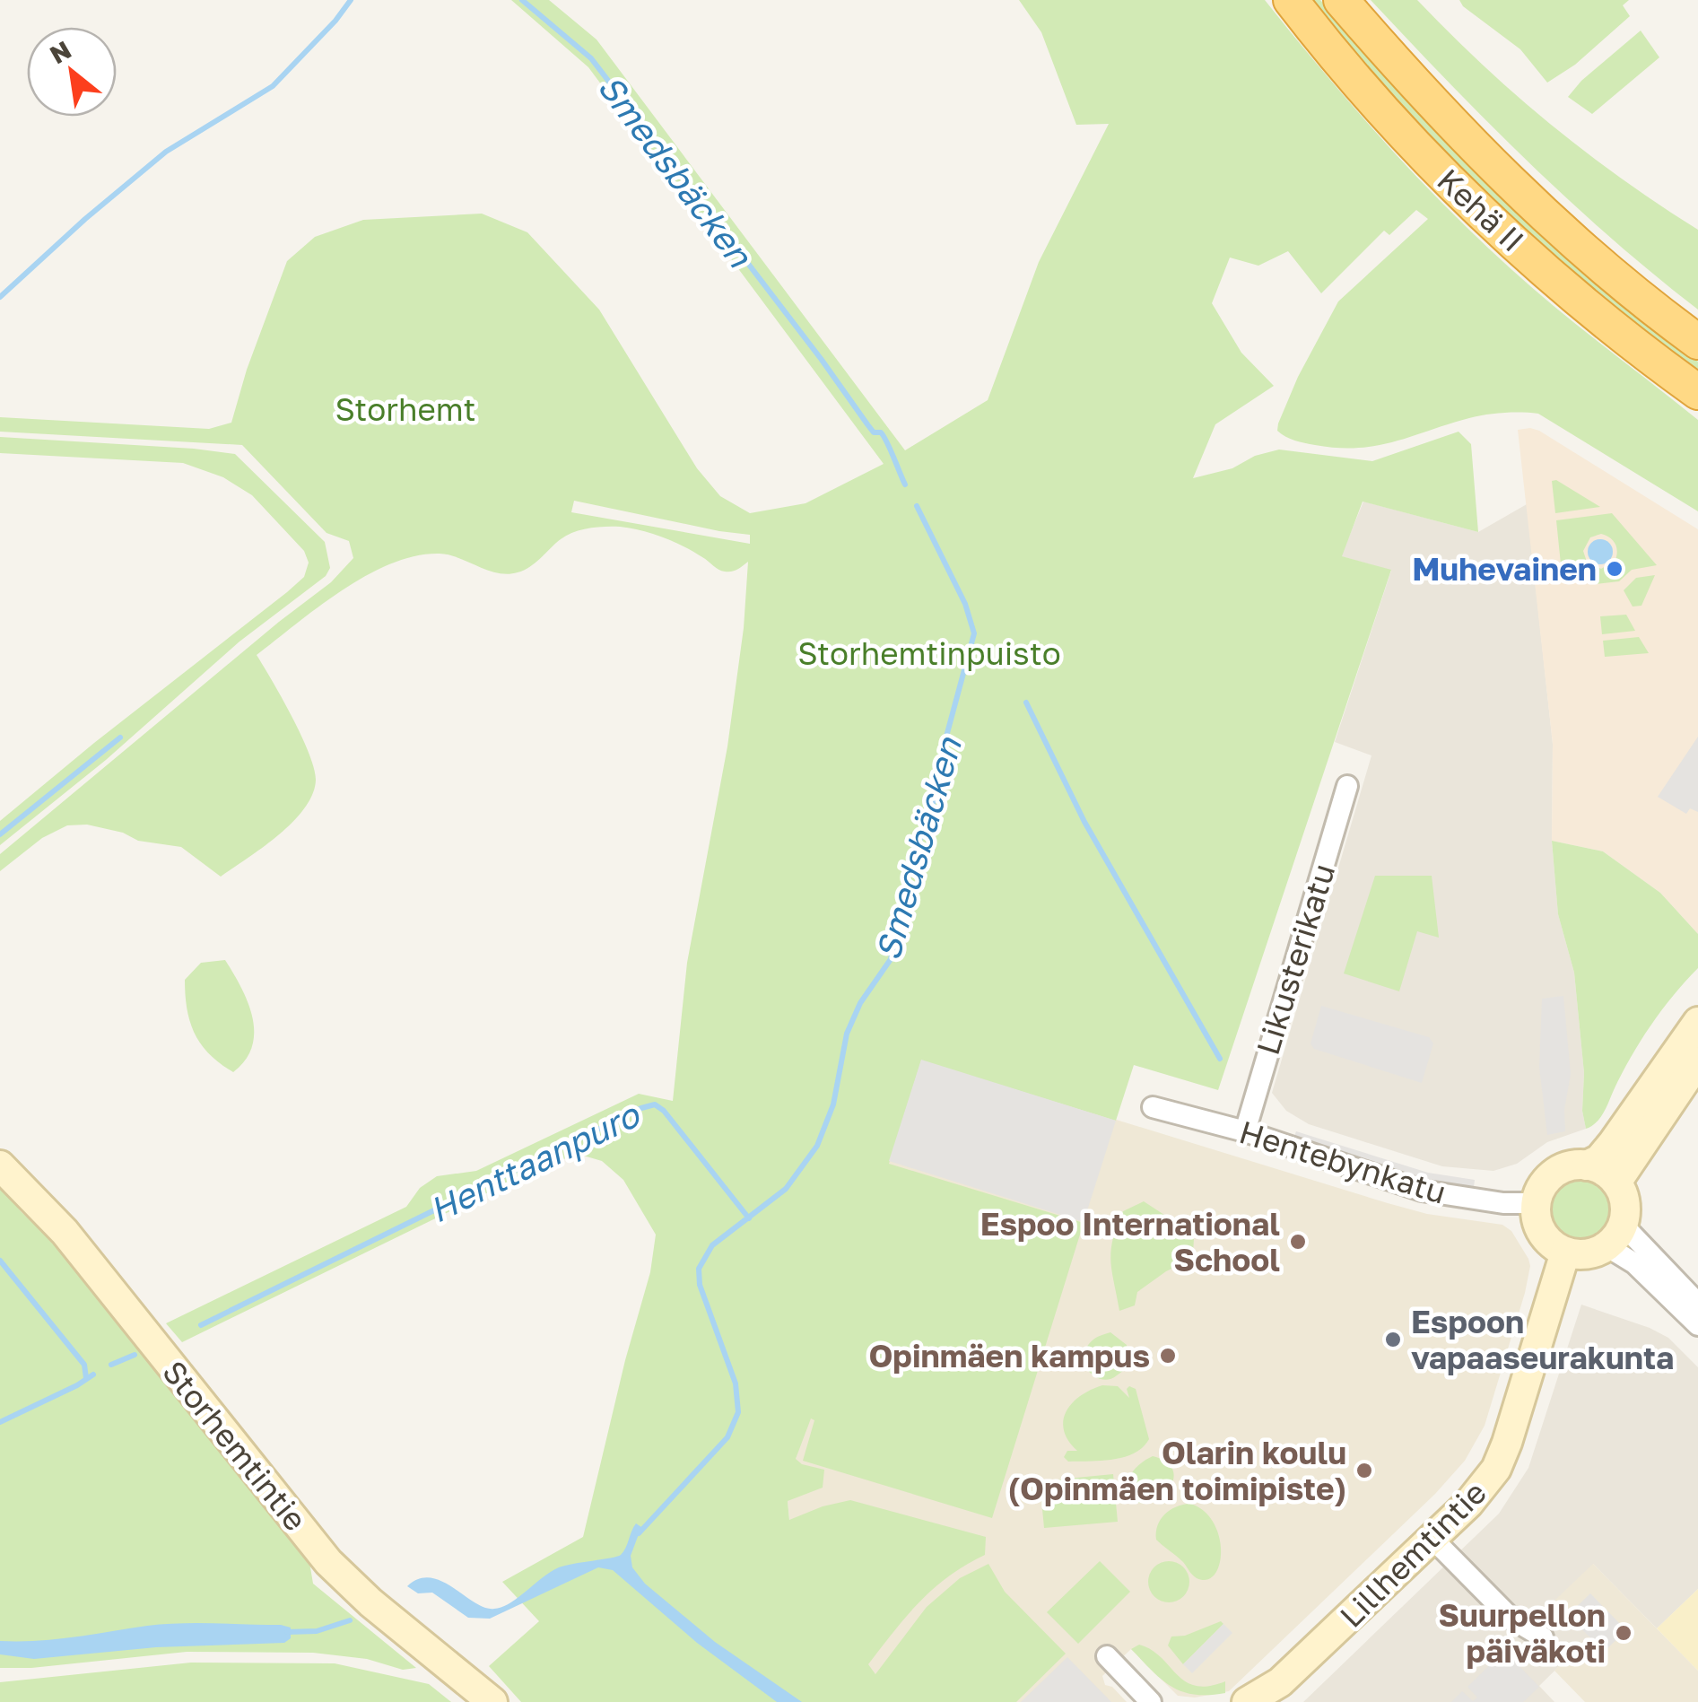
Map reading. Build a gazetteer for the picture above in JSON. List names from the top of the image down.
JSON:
{
  "streets": {
    "highway": ["Kehä II"],
    "main road": ["Storhemtintie", "Lillhemtintie"],
    "street": ["Likusterikatu", "Hentebynkatu"]
  },
  "crossings": [
    ["Likusterikatu", "Hentebynkatu"],
    ["Hentebynkatu", "Lillhemtintie"]
  ],
  "water": ["Smedsbäcken", "Henttaanpuro"],
  "parks": ["Storhemt", "Storhemtinpuisto"],
  "places": [
    "Muhevainen",
    "Espoo International School",
    "Espoon vapaaseurakunta",
    "Opinmäen kampus",
    "Olarin koulu (Opinmäen toimipiste)",
    "Suurpellon päiväkoti"
  ],
  "north": "top left"
}
